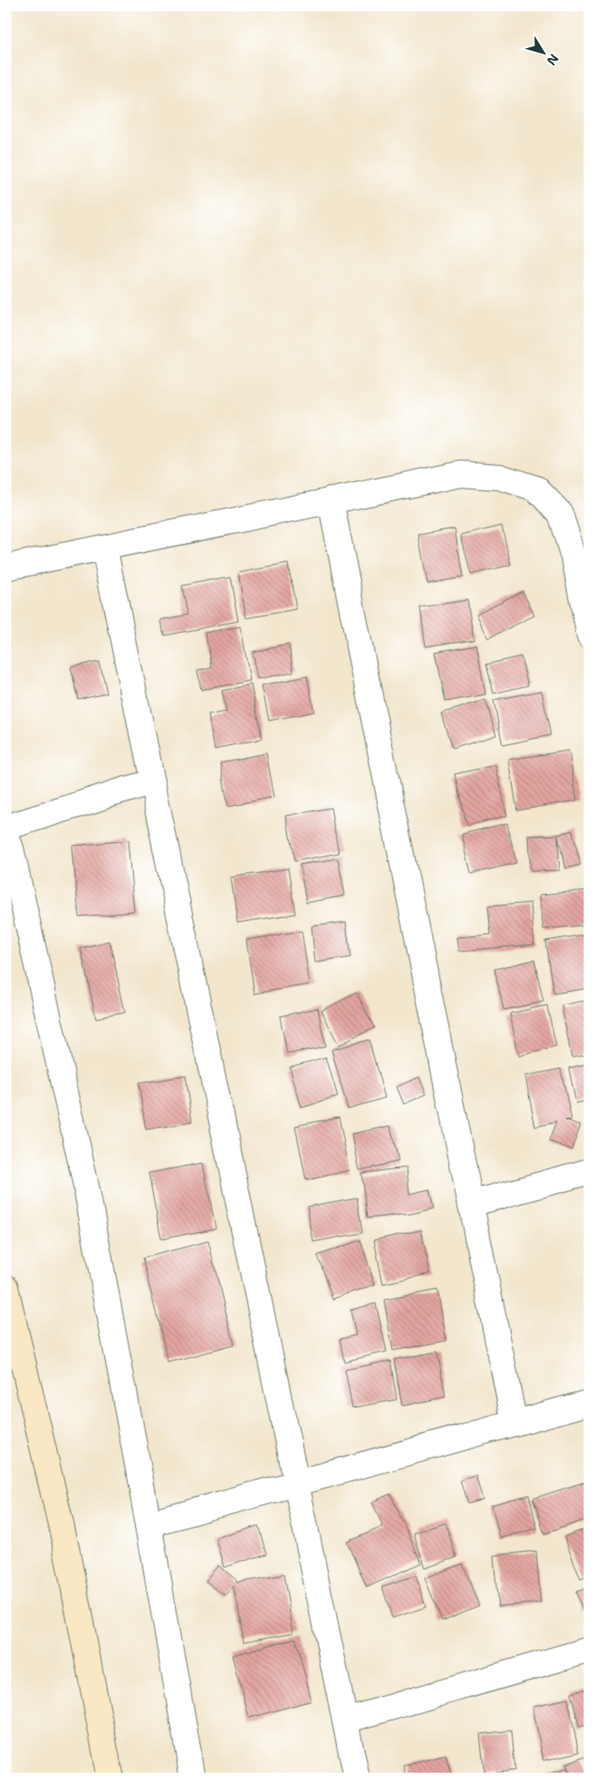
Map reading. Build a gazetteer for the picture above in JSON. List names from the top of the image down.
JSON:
{
  "north": "bottom right"
}
